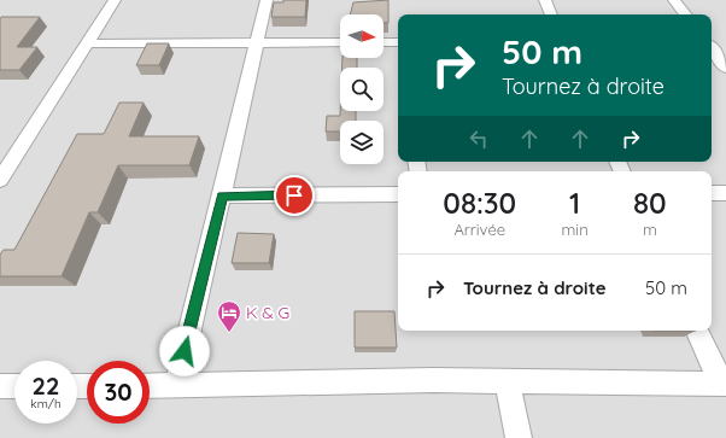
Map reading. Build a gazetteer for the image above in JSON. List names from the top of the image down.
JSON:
{
  "places": {
    "hotel": ["K & G"]
  },
  "north": "right",
  "page": {
    "turn": ["50 m", "Tournez à droite"],
    "eta": [
      "08:30",
      "Arrivée",
      "1",
      "min",
      "80",
      "m"
    ],
    "list": [
      {
        "name": "Tournez à droite",
        "value": "50 m"
      }
    ],
    "speed": "22 km/h",
    "limit": "30"
  }
}
